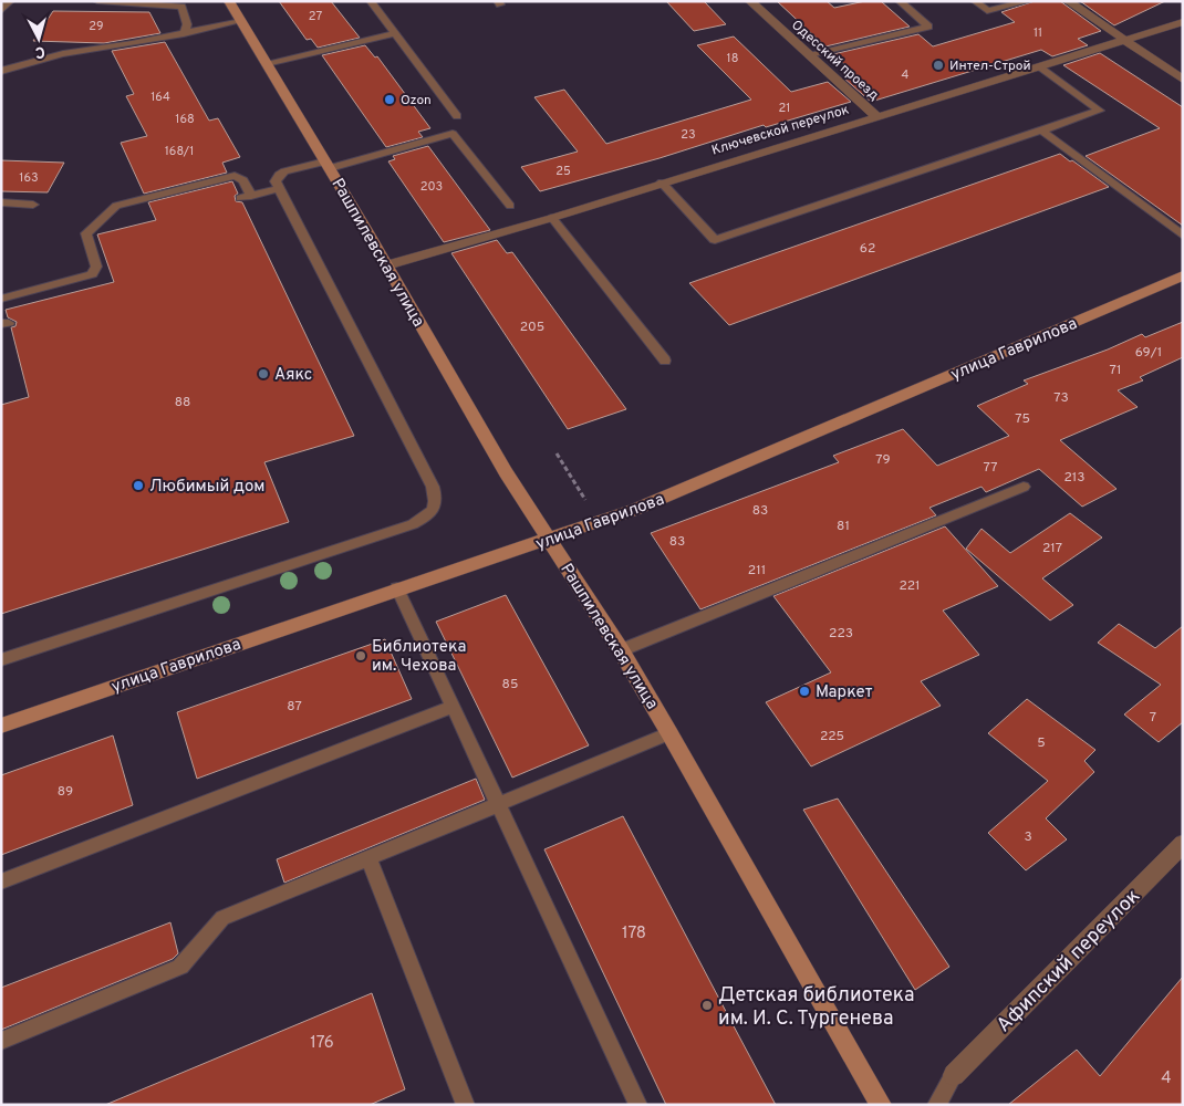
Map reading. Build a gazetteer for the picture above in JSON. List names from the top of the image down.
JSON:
{
  "streets": {
    "street": [
      "Одесский проезд",
      "Ключевской переулок",
      "Рашпилевская улица",
      "улица Гаврилова",
      "Афипский переулок"
    ]
  },
  "crossings": [
    ["Одесский проезд", "Ключевской переулок"],
    ["Ключевской переулок", "Рашпилевская улица"],
    ["Рашпилевская улица", "улица Гаврилова"]
  ],
  "places": [
    "Интел-Строй",
    "Ozon",
    "Аякс",
    "Любимый дом",
    "Библиотека им. Чехова",
    "Маркет",
    "Детская библиотека им. И. С. Тургенева"
  ],
  "house_numbers": [
    "27",
    "29",
    "11",
    "18",
    "4",
    "164",
    "21",
    "168",
    "23",
    "168/1",
    "25",
    "163",
    "203",
    "62",
    "205",
    "69/1",
    "71",
    "73",
    "88",
    "75",
    "79",
    "77",
    "213",
    "83",
    "81",
    "83",
    "217",
    "211",
    "221",
    "223",
    "85",
    "87",
    "7",
    "225",
    "5",
    "89",
    "3",
    "178",
    "176",
    "4"
  ],
  "north": "bottom"
}
